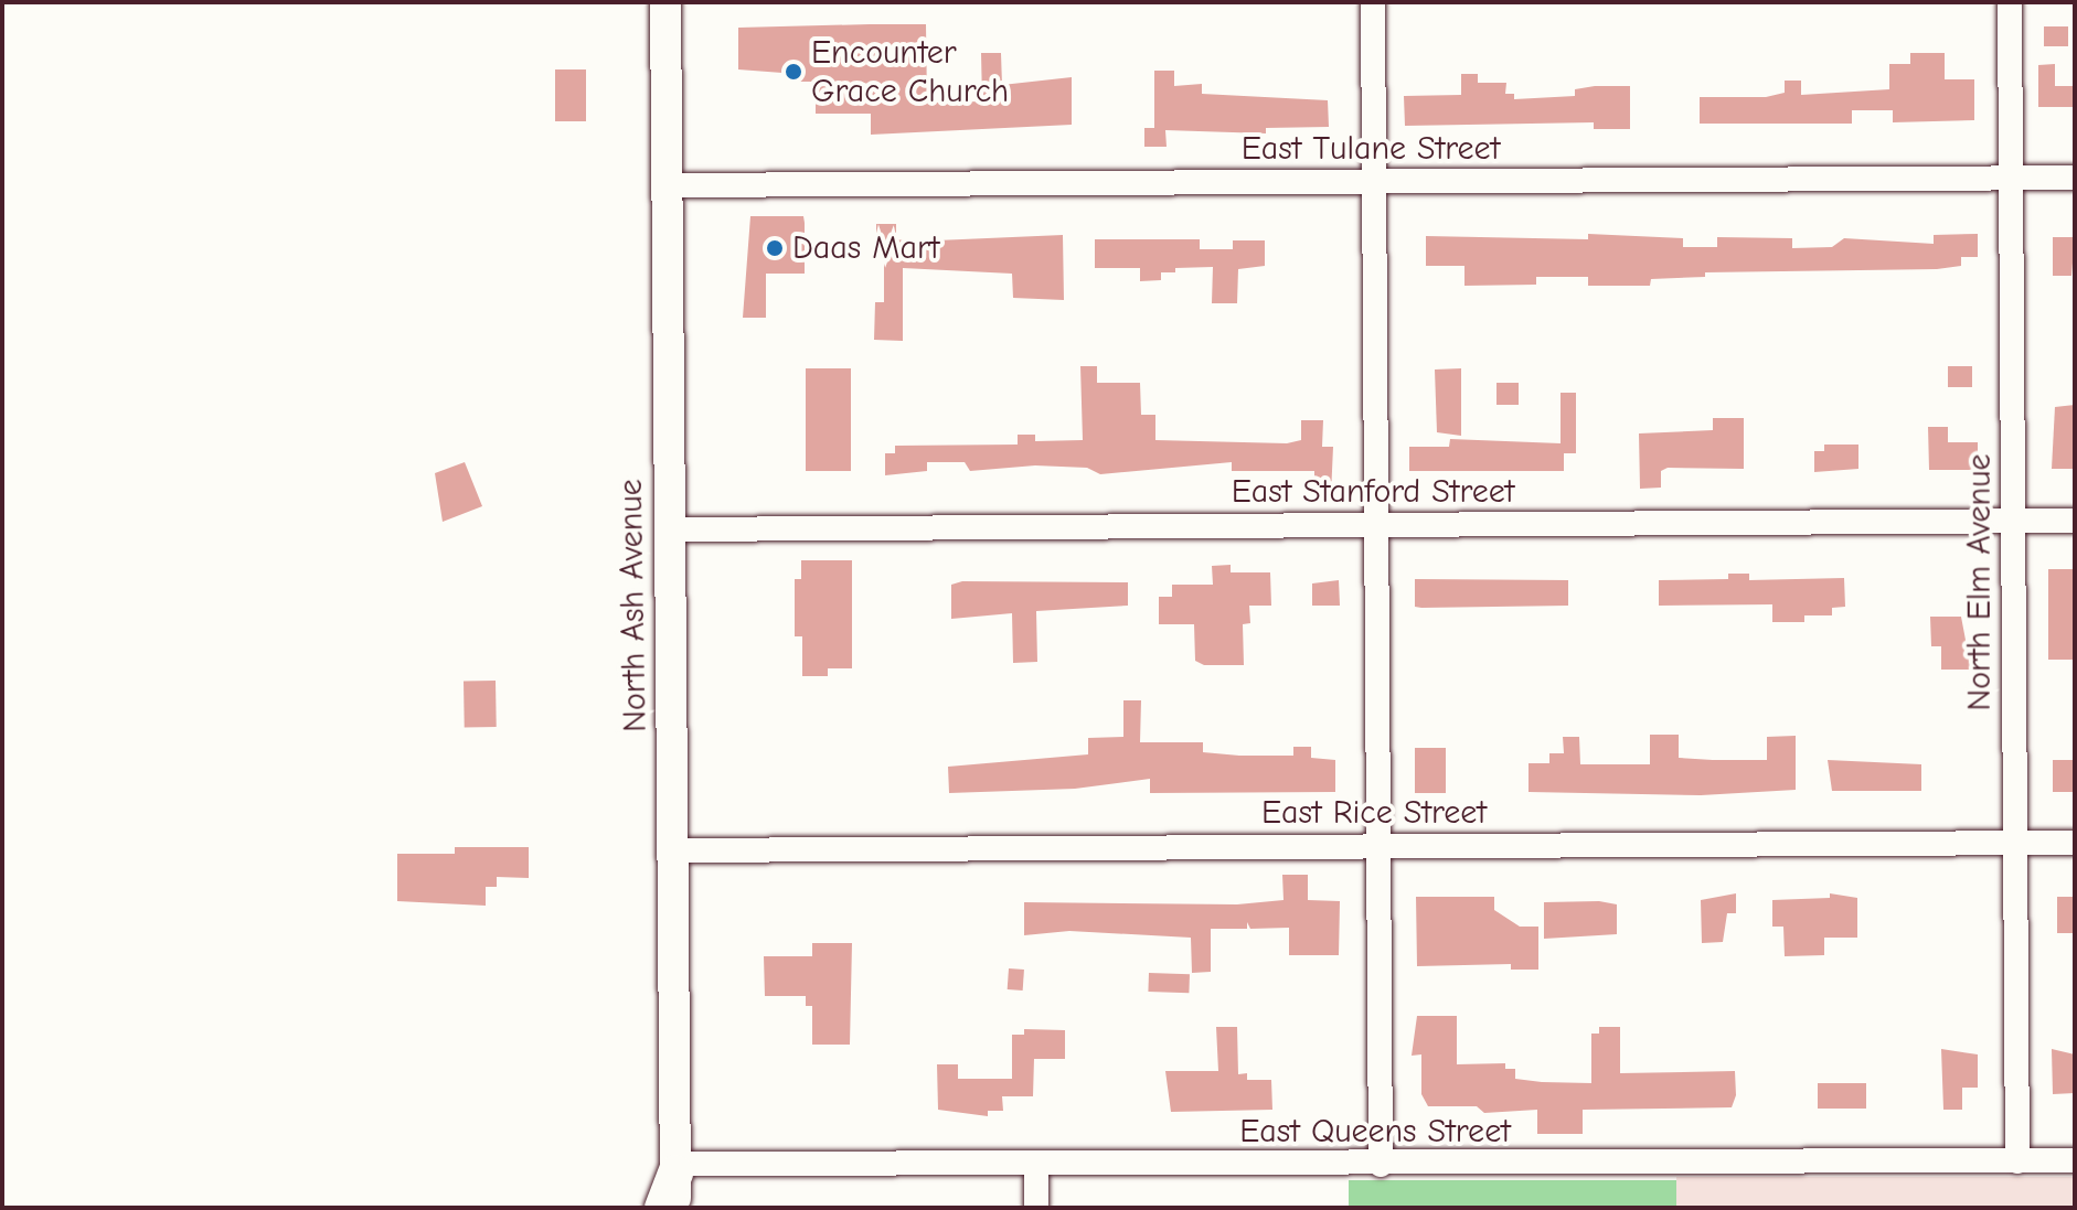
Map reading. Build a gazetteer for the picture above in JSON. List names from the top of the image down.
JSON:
{
  "streets": {
    "street": [
      "East Tulane Street",
      "East Stanford Street",
      "North Elm Avenue",
      "North Ash Avenue",
      "East Rice Street",
      "East Queens Street"
    ]
  },
  "crossings": [
    ["East Tulane Street", "North Elm Avenue"],
    ["East Tulane Street", "North Ash Avenue"],
    ["East Stanford Street", "North Elm Avenue"],
    ["East Stanford Street", "North Ash Avenue"],
    ["North Elm Avenue", "East Rice Street"],
    ["North Elm Avenue", "East Queens Street"],
    ["North Ash Avenue", "East Rice Street"],
    ["North Ash Avenue", "East Queens Street"]
  ],
  "places": ["Encounter Grace Church", "Daas Mart"]
}
